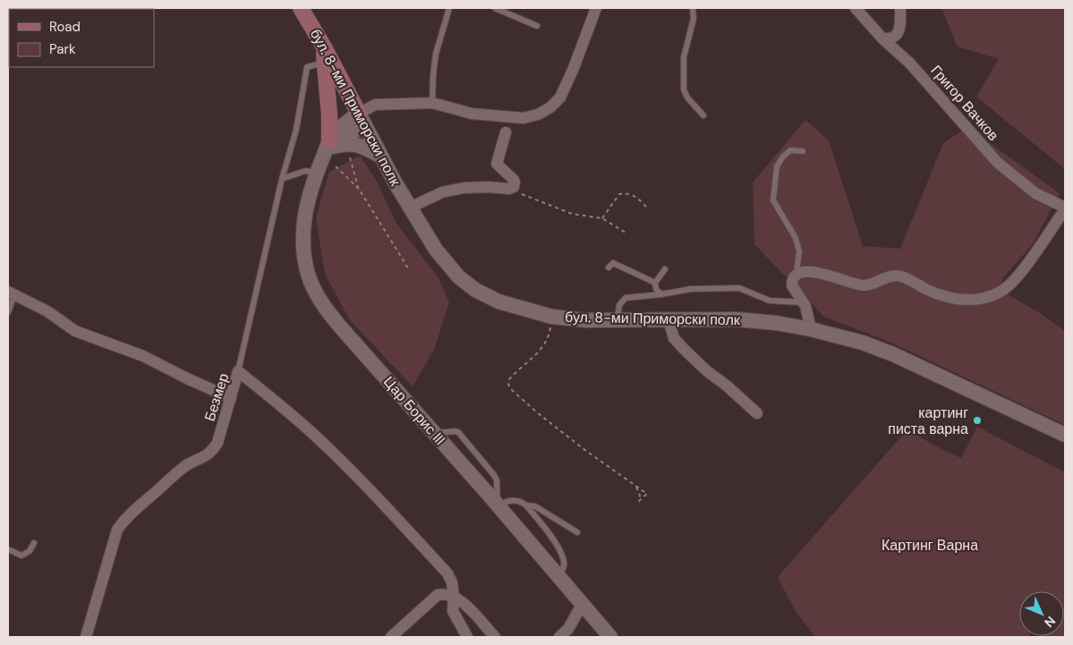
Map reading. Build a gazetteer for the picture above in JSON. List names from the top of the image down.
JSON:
{
  "streets": {
    "main road": ["бул. 8-ми Приморски полк"],
    "street": ["Григор Вачков", "Безмер", "Цар Борис III"]
  },
  "crossings": [
    ["бул. 8-ми Приморски полк", "Цар Борис III"]
  ],
  "parks": ["Картинг Варна"],
  "places": ["картинг писта варна"],
  "legend": ["Road", "Park"],
  "north": "bottom right"
}
